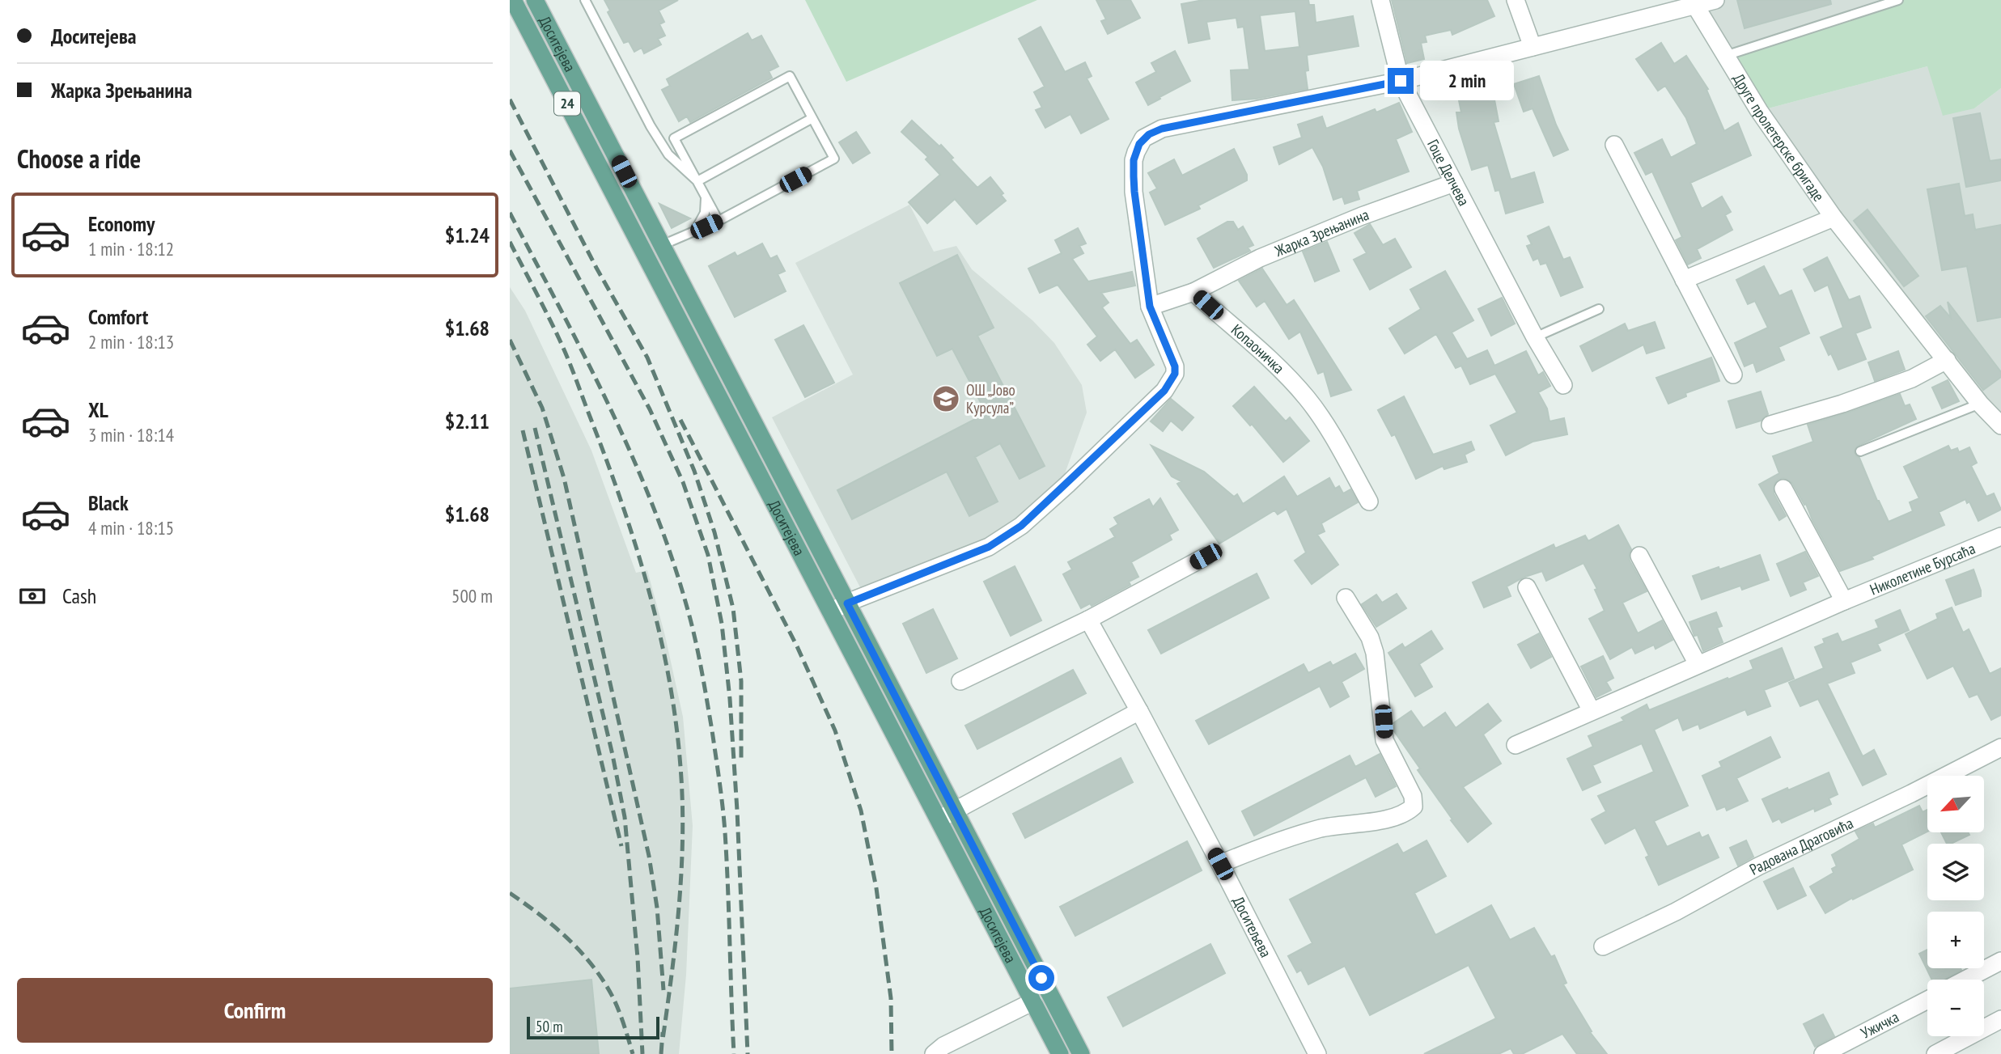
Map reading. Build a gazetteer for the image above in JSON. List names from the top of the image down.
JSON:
{
  "streets": {
    "main road": ["Доситејева", "24"],
    "street": [
      "Друге пролетерске бригаде",
      "Гоце Делчева",
      "Жарка Зрењанина",
      "Копаоничка",
      "Николетине Бурсаћа",
      "Радована Драговића",
      "Доситељева",
      "Ужичка"
    ]
  },
  "crossings": [
    ["Гоце Делчева", "Жарка Зрењанина"],
    ["Жарка Зрењанина", "Копаоничка"]
  ],
  "places": {
    "school or university": ["ОШ „Јово Курсула”"]
  },
  "scale_bar": "50 m",
  "north": "bottom left",
  "page": {
    "banner": ["Доситејева", "Жарка Зрењанина"],
    "bubble": "2 min",
    "heading": "Choose a ride",
    "list": [
      {
        "name": "Economy",
        "note": "1 min · 18:12",
        "value": "$1.24"
      },
      {
        "name": "Comfort",
        "note": "2 min · 18:13",
        "value": "$1.68"
      },
      {
        "name": "XL",
        "note": "3 min · 18:14",
        "value": "$2.11"
      },
      {
        "name": "Black",
        "note": "4 min · 18:15",
        "value": "$1.68"
      }
    ],
    "pay": ["Cash", "500 m"],
    "map_buttons": ["+", "−"],
    "buttons": "Confirm",
    "scale": "50 m"
  }
}
